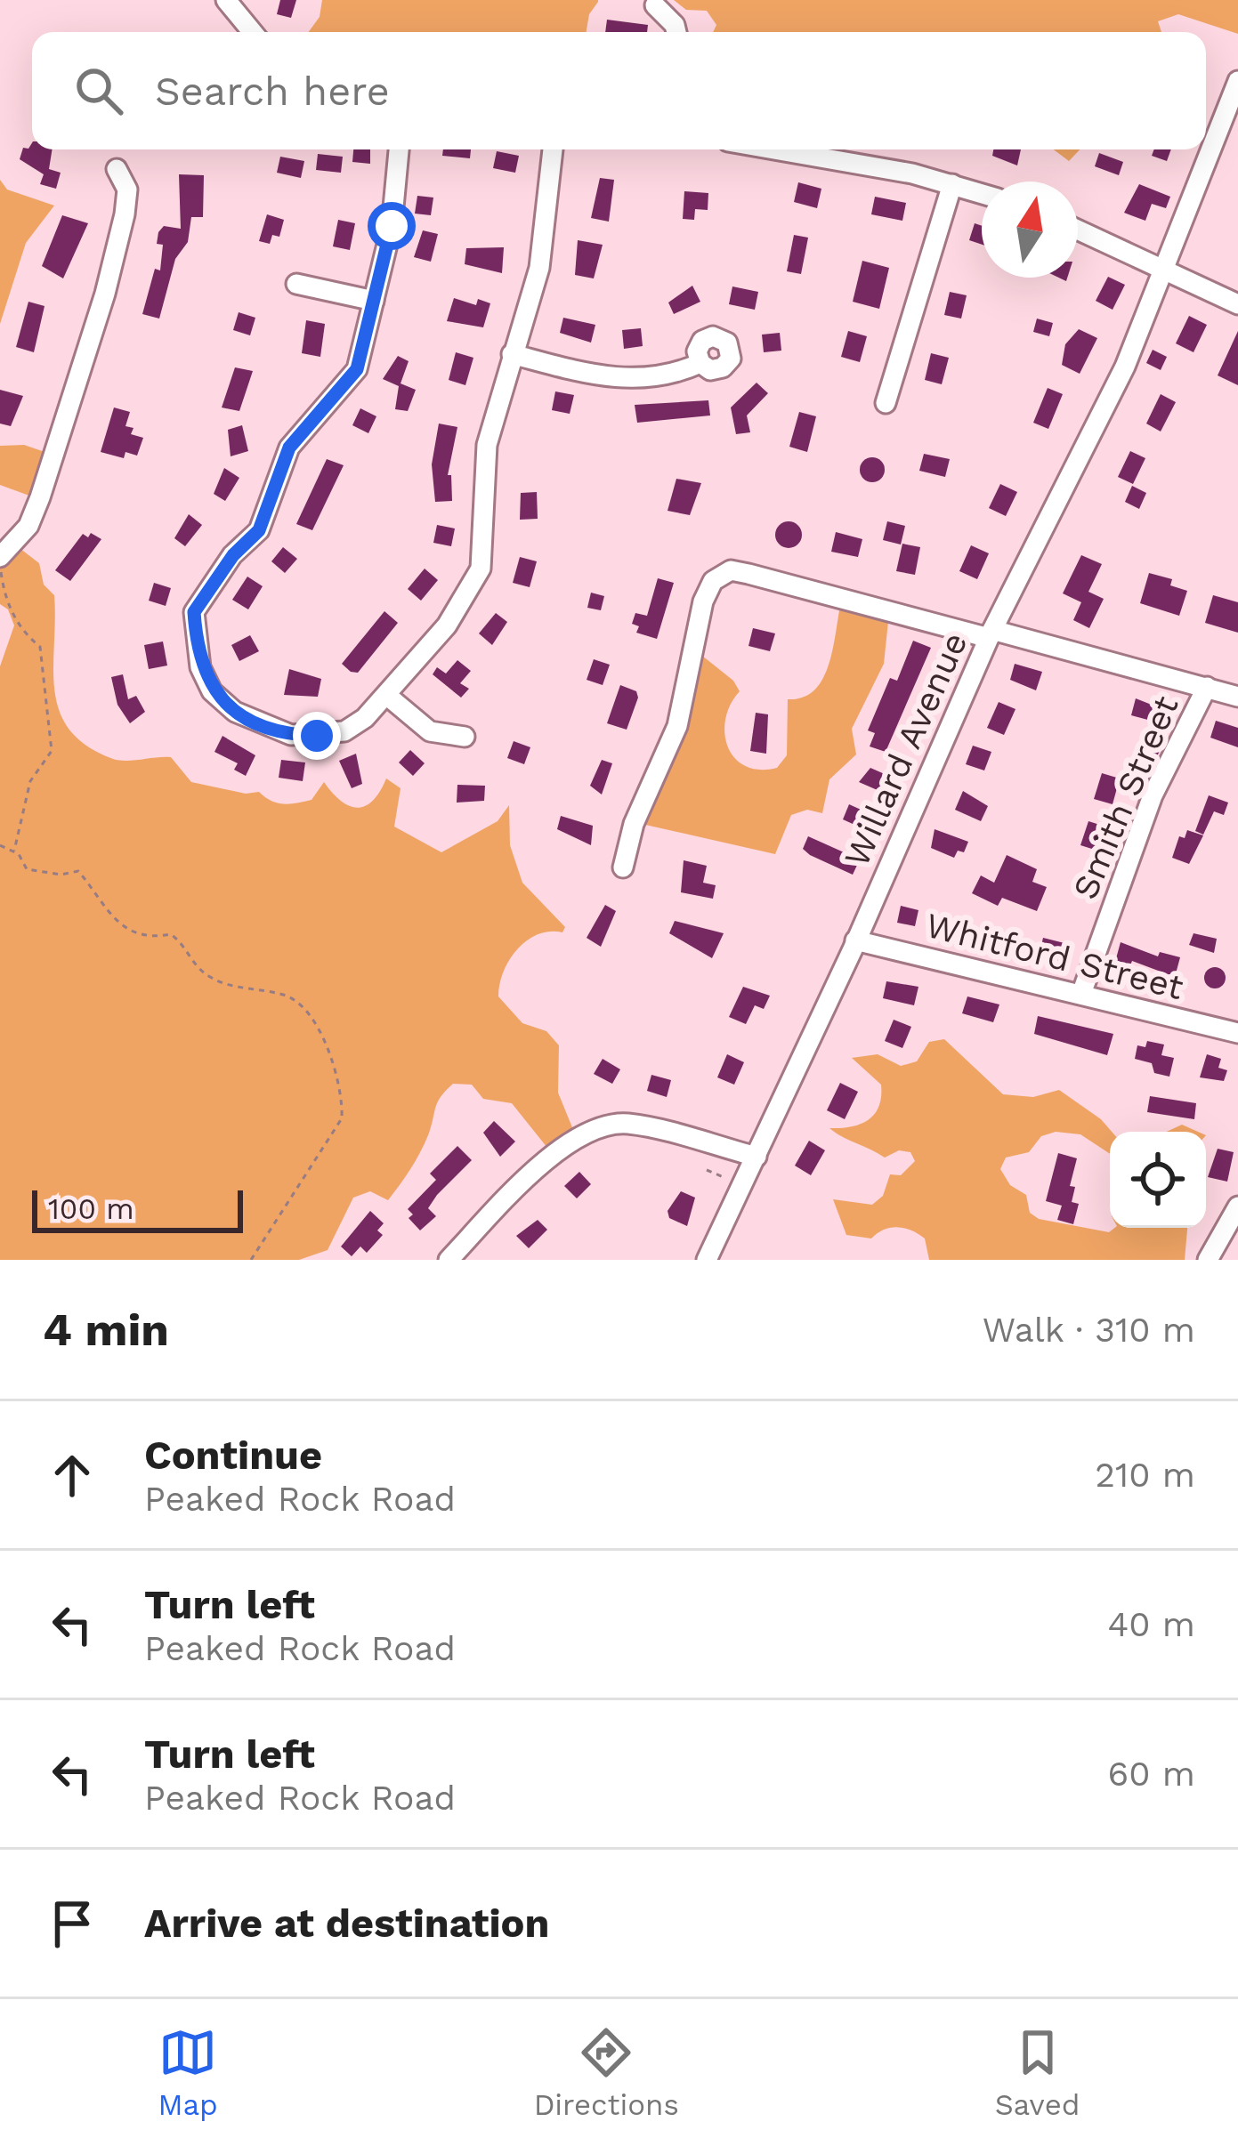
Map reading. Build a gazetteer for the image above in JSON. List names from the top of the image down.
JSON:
{
  "streets": {
    "street": ["Willard Avenue", "Smith Street", "Whitford Street"]
  },
  "crossings": [
    ["Willard Avenue", "Whitford Street"],
    ["Smith Street", "Whitford Street"]
  ],
  "scale_bar": "100 m",
  "north": "top",
  "page": {
    "search": "Search here",
    "scale": "100 m",
    "heading": ["4 min", "Walk · 310 m"],
    "list": [
      ["Continue", "Peaked Rock Road", "210 m"],
      ["Turn left", "Peaked Rock Road", "40 m"],
      ["Turn left", "Peaked Rock Road", "60 m"],
      "Arrive at destination"
    ],
    "nav": ["Map", "Directions", "Saved"]
  }
}
